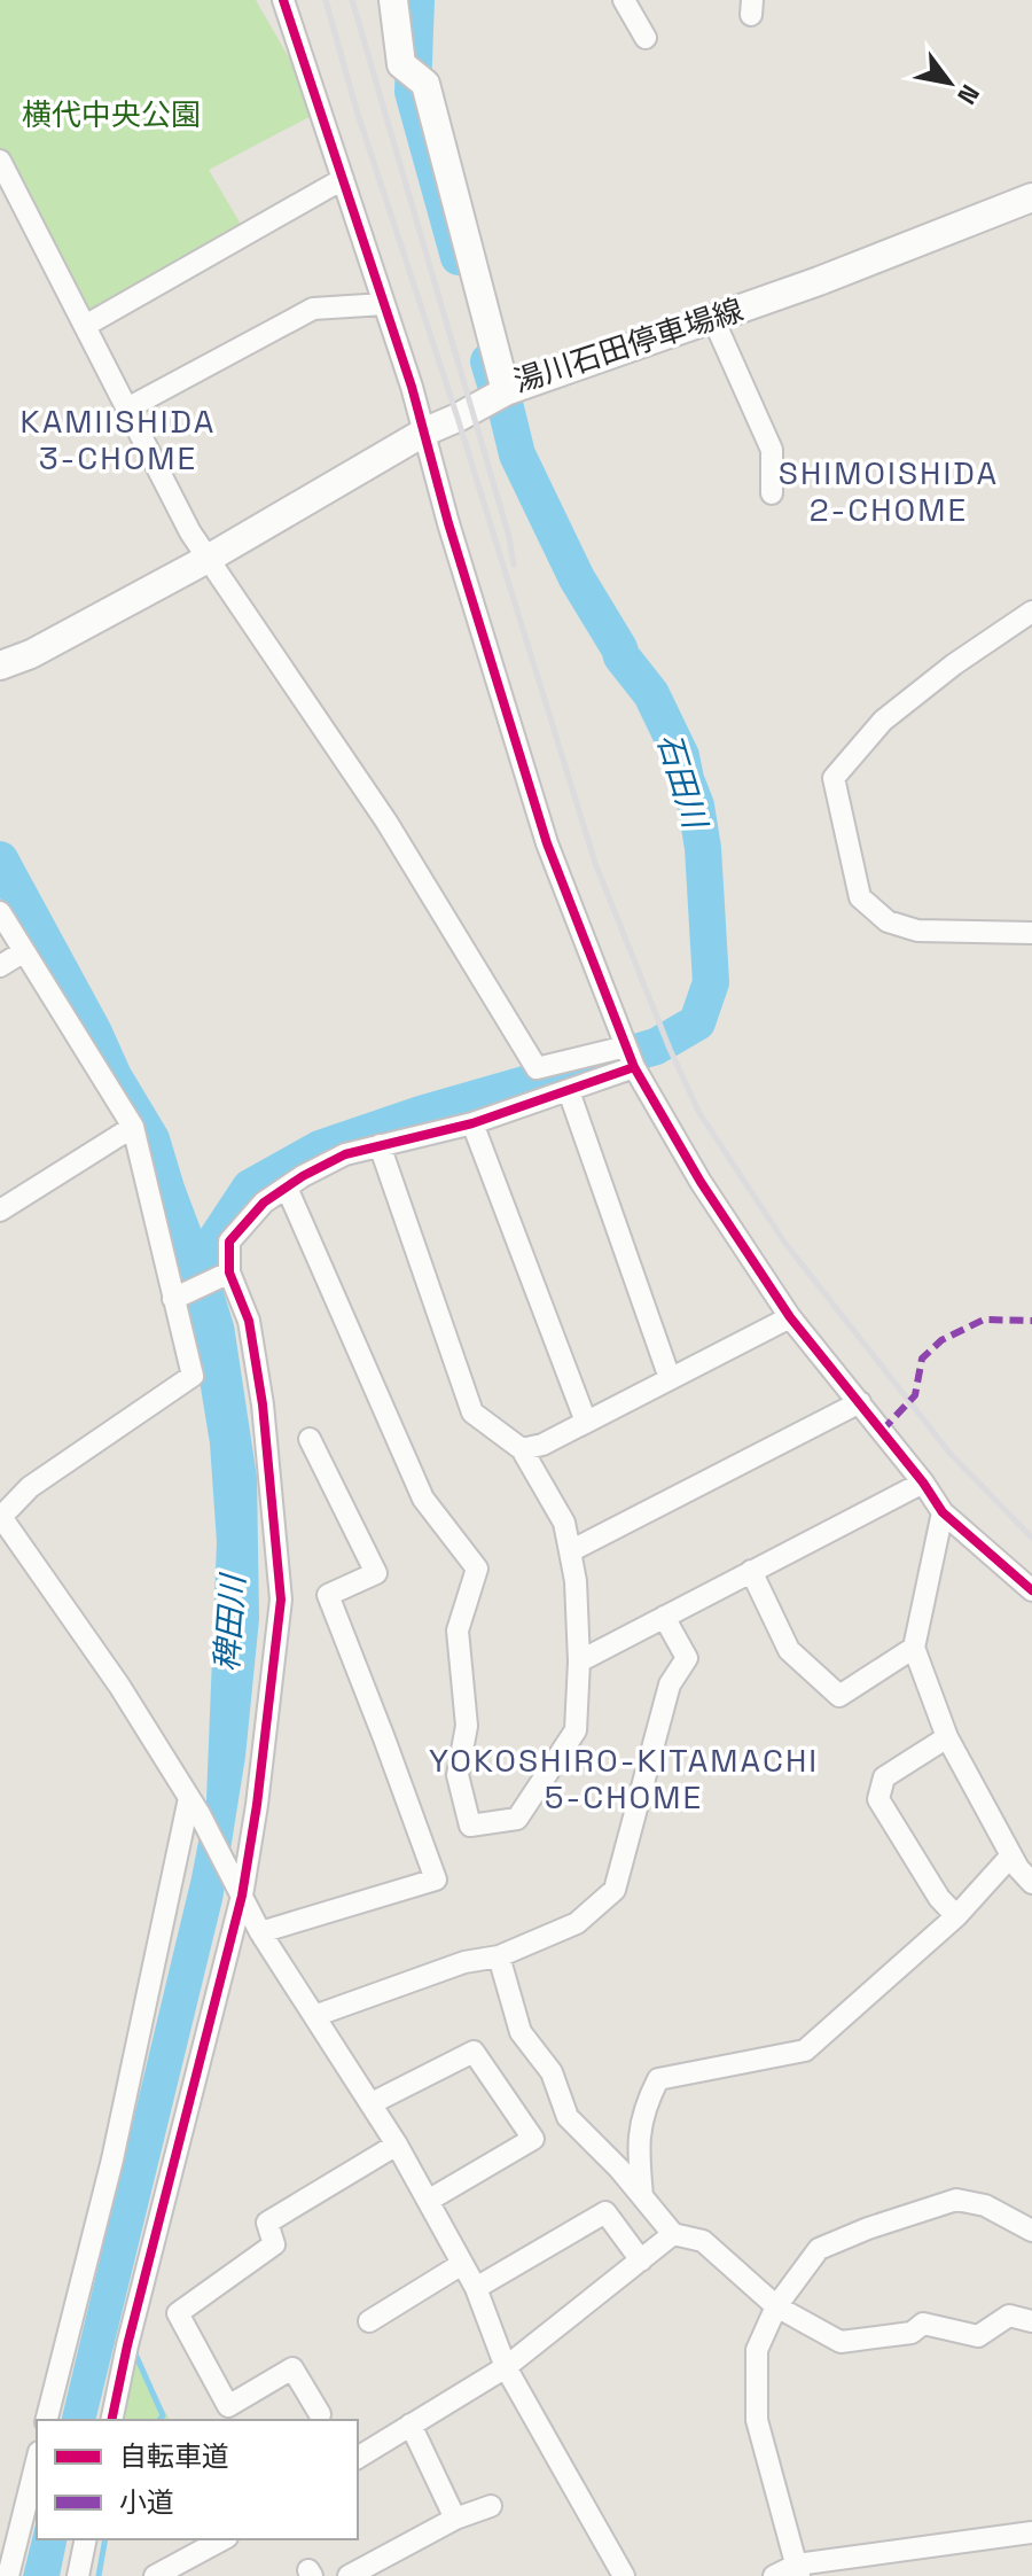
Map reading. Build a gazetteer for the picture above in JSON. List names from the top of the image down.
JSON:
{
  "streets": {
    "main road": ["湯川石田停車場線"]
  },
  "districts": ["KAMIISHIDA 3-CHOME", "SHIMOISHIDA 2-CHOME", "YOKOSHIRO-KITAMACHI 5-CHOME"],
  "water": ["石田川", "稗田川"],
  "parks": ["横代中央公園"],
  "legend": ["自転車道", "小道"],
  "north": "bottom right"
}
